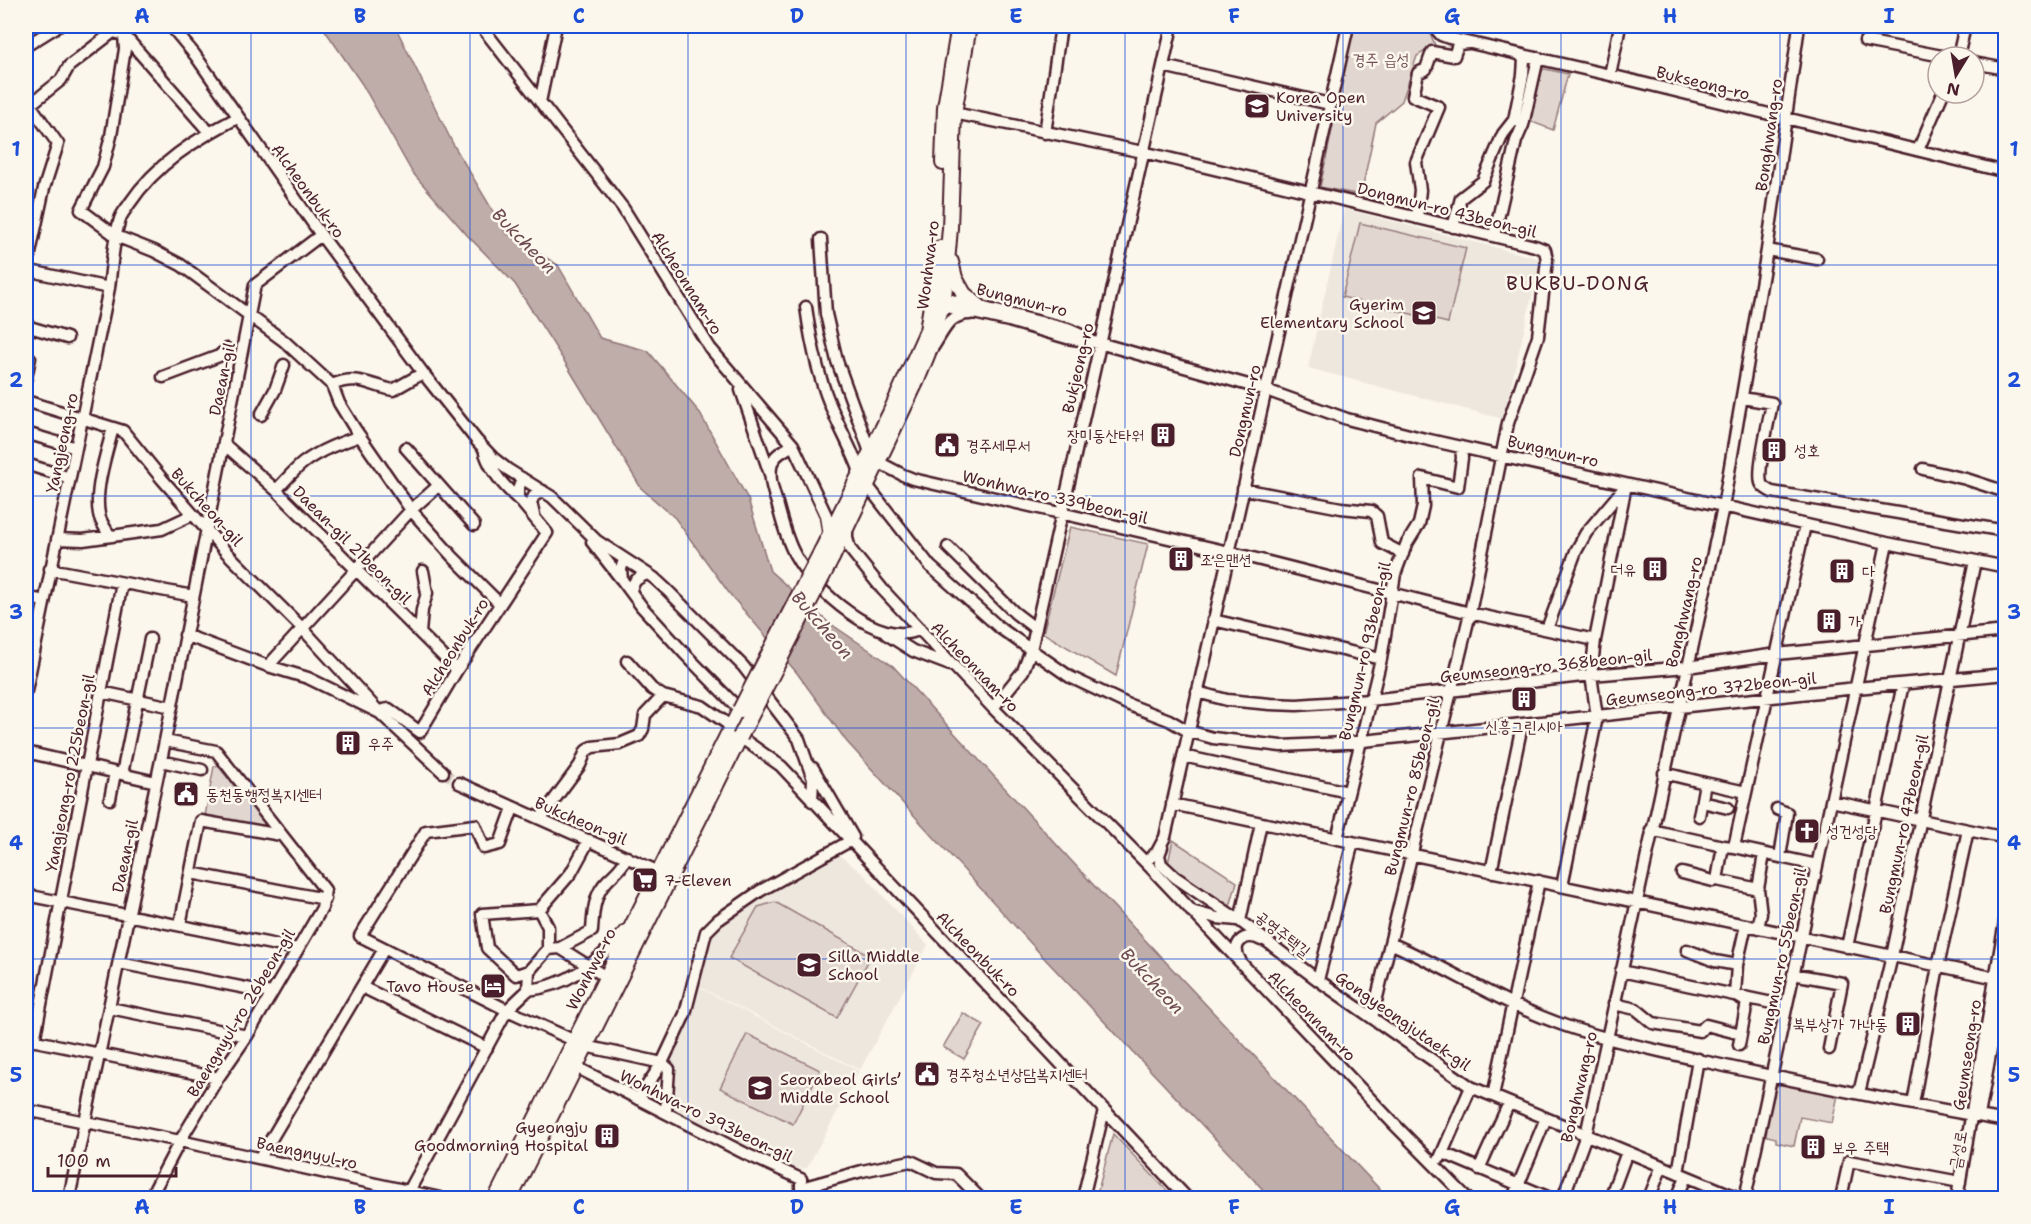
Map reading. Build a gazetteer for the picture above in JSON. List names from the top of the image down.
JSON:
{
  "streets": {
    "main road": ["Wonhwa-ro"],
    "street": [
      "Bukseong-ro",
      "Bonghwang-ro",
      "Alcheonbuk-ro",
      "Dongmun-ro 43beon-gil",
      "Alcheonnam-ro",
      "Bungmun-ro",
      "Bukjeong-ro",
      "Daean-gil",
      "Dongmun-ro",
      "Yangjeong-ro",
      "Wonhwa-ro 339beon-gil",
      "Bukcheon-gil",
      "Daean-gil 21beon-gil",
      "Bungmun-ro 93beon-gil",
      "Geumseong-ro 368beon-gil",
      "Geumseong-ro 372beon-gil",
      "Yangjeong-ro 225beon-gil",
      "Bungmun-ro 85beon-gil",
      "Bungmun-ro 47beon-gil",
      "공영주택길",
      "Bungmun-ro 55beon-gil",
      "Baengnyul-ro 26beon-gil",
      "Gongyeongjutaek-gil",
      "Geumseong-ro",
      "Wonhwa-ro 393beon-gil",
      "금성로",
      "Baengnyul-ro"
    ]
  },
  "crossings": [
    ["Bukseong-ro", "Bonghwang-ro"],
    ["Bonghwang-ro", "Bungmun-ro"],
    ["Bonghwang-ro", "Geumseong-ro 368beon-gil"],
    ["Bonghwang-ro", "Geumseong-ro 372beon-gil"],
    ["Bonghwang-ro", "Gongyeongjutaek-gil"],
    ["Alcheonbuk-ro", "Wonhwa-ro"],
    ["Alcheonbuk-ro", "Daean-gil"],
    ["Alcheonbuk-ro", "Yangjeong-ro"],
    ["Alcheonbuk-ro", "Bukcheon-gil"],
    ["Alcheonbuk-ro", "Daean-gil 21beon-gil"],
    ["Dongmun-ro 43beon-gil", "Wonhwa-ro"],
    ["Dongmun-ro 43beon-gil", "Bungmun-ro"],
    ["Dongmun-ro 43beon-gil", "Bukjeong-ro"],
    ["Dongmun-ro 43beon-gil", "Dongmun-ro"],
    ["Dongmun-ro 43beon-gil", "Bungmun-ro 85beon-gil"],
    ["Wonhwa-ro", "Alcheonnam-ro"],
    ["Wonhwa-ro", "Bungmun-ro"],
    ["Wonhwa-ro", "Wonhwa-ro 339beon-gil"],
    ["Wonhwa-ro", "Bukcheon-gil"],
    ["Wonhwa-ro", "Geumseong-ro 372beon-gil"],
    ["Wonhwa-ro", "Wonhwa-ro 393beon-gil"],
    ["Alcheonnam-ro", "Bukjeong-ro"],
    ["Alcheonnam-ro", "공영주택길"],
    ["Alcheonnam-ro", "Gongyeongjutaek-gil"],
    ["Bungmun-ro", "Bukjeong-ro"],
    ["Bungmun-ro", "Dongmun-ro"],
    ["Bungmun-ro", "Bungmun-ro 93beon-gil"],
    ["Bungmun-ro", "Bungmun-ro 85beon-gil"],
    ["Bungmun-ro", "Bungmun-ro 47beon-gil"],
    ["Bungmun-ro", "Bungmun-ro 55beon-gil"],
    ["Bukjeong-ro", "Wonhwa-ro 339beon-gil"],
    ["Bukjeong-ro", "Geumseong-ro 372beon-gil"],
    ["Daean-gil", "Bukcheon-gil"],
    ["Daean-gil", "Daean-gil 21beon-gil"],
    ["Daean-gil", "Baengnyul-ro"],
    ["Dongmun-ro", "Wonhwa-ro 339beon-gil"],
    ["Dongmun-ro", "Geumseong-ro 368beon-gil"],
    ["Dongmun-ro", "Geumseong-ro 372beon-gil"],
    ["Dongmun-ro", "공영주택길"],
    ["Yangjeong-ro", "Bukcheon-gil"],
    ["Wonhwa-ro 339beon-gil", "Bungmun-ro 93beon-gil"],
    ["Wonhwa-ro 339beon-gil", "Bungmun-ro 85beon-gil"],
    ["Bungmun-ro 93beon-gil", "Geumseong-ro 368beon-gil"],
    ["Bungmun-ro 93beon-gil", "Geumseong-ro 372beon-gil"],
    ["Geumseong-ro 368beon-gil", "Bungmun-ro 85beon-gil"],
    ["Geumseong-ro 368beon-gil", "Bungmun-ro 47beon-gil"],
    ["Geumseong-ro 368beon-gil", "Bungmun-ro 55beon-gil"],
    ["Geumseong-ro 372beon-gil", "Bungmun-ro 85beon-gil"],
    ["Geumseong-ro 372beon-gil", "Bungmun-ro 47beon-gil"],
    ["Geumseong-ro 372beon-gil", "Bungmun-ro 55beon-gil"],
    ["Bungmun-ro 85beon-gil", "Gongyeongjutaek-gil"],
    ["공영주택길", "Gongyeongjutaek-gil"],
    ["Baengnyul-ro 26beon-gil", "Baengnyul-ro"],
    ["Geumseong-ro", "금성로"]
  ],
  "districts": ["BUKBU-DONG"],
  "water": ["Bukcheon"],
  "parks": ["경주 읍성"],
  "places": {
    "school or university": [
      "Korea Open University",
      "Gyerim Elementary School",
      "Silla Middle School",
      "Seorabeol Girls’ Middle School"
    ],
    "building": [
      "장미동산타워",
      "성호",
      "조은맨션",
      "더유",
      "다",
      "가",
      "신흥그린시아",
      "우주",
      "북부상가 가나동",
      "Gyeongju Goodmorning Hospital",
      "보우 주택"
    ],
    "public building": ["경주세무서", "동천동행정복지센터", "경주청소년상담복지센터"],
    "church": ["성건성당"],
    "supermarket": ["7-Eleven"],
    "hotel": ["Tavo House"]
  },
  "scale_bar": "100 m",
  "north": "bottom",
  "grid": {
    "columns": [
      "A",
      "B",
      "C",
      "D",
      "E",
      "F",
      "G",
      "H",
      "I"
    ],
    "rows": [
      "1",
      "2",
      "3",
      "4",
      "5"
    ]
  }
}
